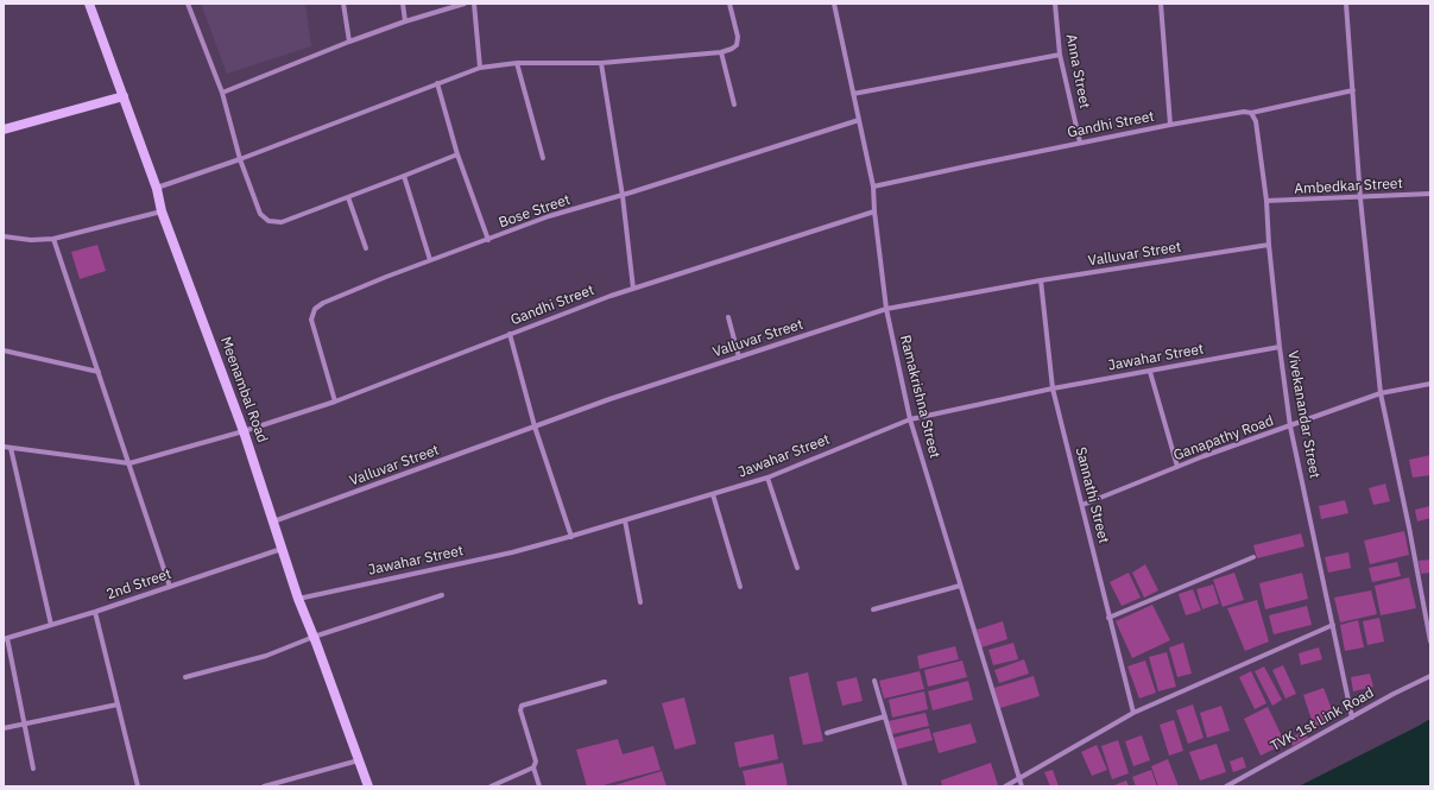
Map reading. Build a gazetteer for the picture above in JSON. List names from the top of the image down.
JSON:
{
  "streets": {
    "main road": ["Meenambal Road"],
    "street": [
      "Anna Street",
      "Gandhi Street",
      "Ambedkar Street",
      "Bose Street",
      "Valluvar Street",
      "Jawahar Street",
      "Ramakrishna Street",
      "Vivekanandar Street",
      "Ganapathy Road",
      "Sannathi Street",
      "2nd Street",
      "TVK 1st Link Road"
    ]
  },
  "crossings": [
    ["Anna Street", "Gandhi Street"],
    ["Gandhi Street", "Bose Street"],
    ["Gandhi Street", "Meenambal Road"],
    ["Gandhi Street", "Ramakrishna Street"],
    ["Gandhi Street", "Vivekanandar Street"],
    ["Ambedkar Street", "Vivekanandar Street"],
    ["Bose Street", "Ramakrishna Street"],
    ["Valluvar Street", "Meenambal Road"],
    ["Valluvar Street", "Ramakrishna Street"],
    ["Valluvar Street", "Vivekanandar Street"],
    ["Valluvar Street", "Sannathi Street"],
    ["Jawahar Street", "Meenambal Road"],
    ["Jawahar Street", "Ramakrishna Street"],
    ["Jawahar Street", "Vivekanandar Street"],
    ["Jawahar Street", "Sannathi Street"],
    ["Meenambal Road", "2nd Street"],
    ["Vivekanandar Street", "Ganapathy Road"],
    ["Vivekanandar Street", "TVK 1st Link Road"],
    ["Ganapathy Road", "Sannathi Street"]
  ]
}
